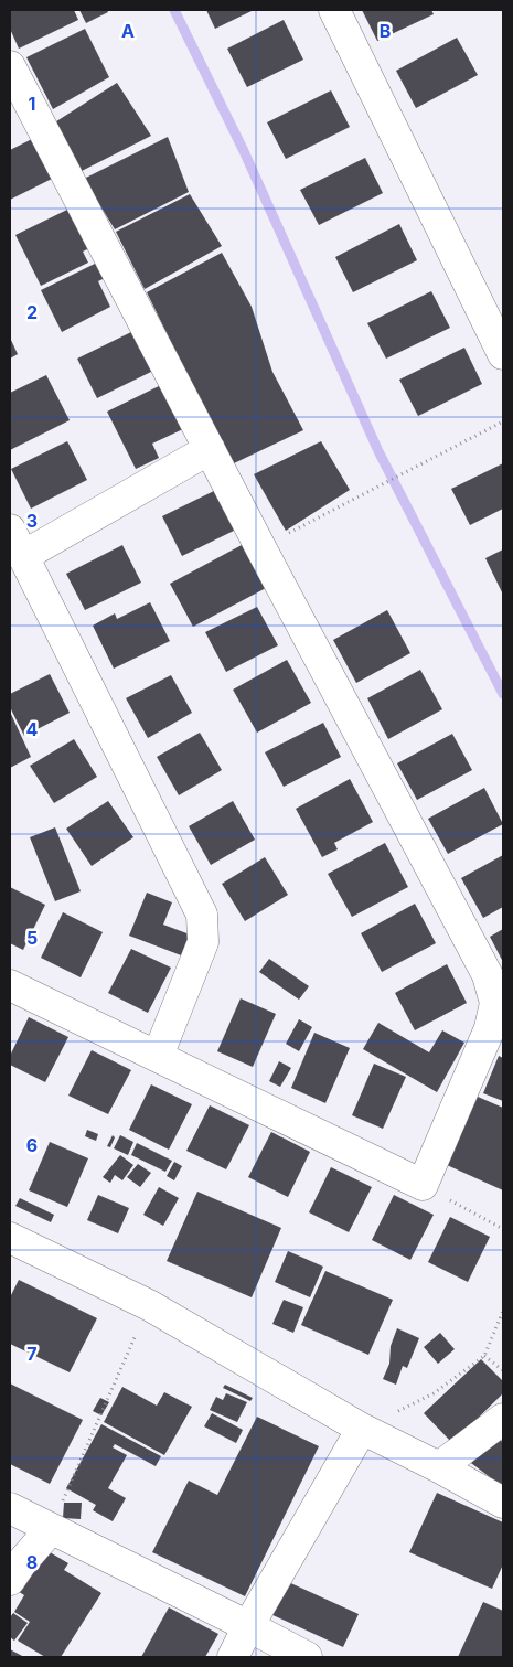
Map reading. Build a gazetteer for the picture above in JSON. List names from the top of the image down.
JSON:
{
  "grid": {
    "columns": ["A", "B"],
    "rows": [
      "1",
      "2",
      "3",
      "4",
      "5",
      "6",
      "7",
      "8"
    ]
  }
}
